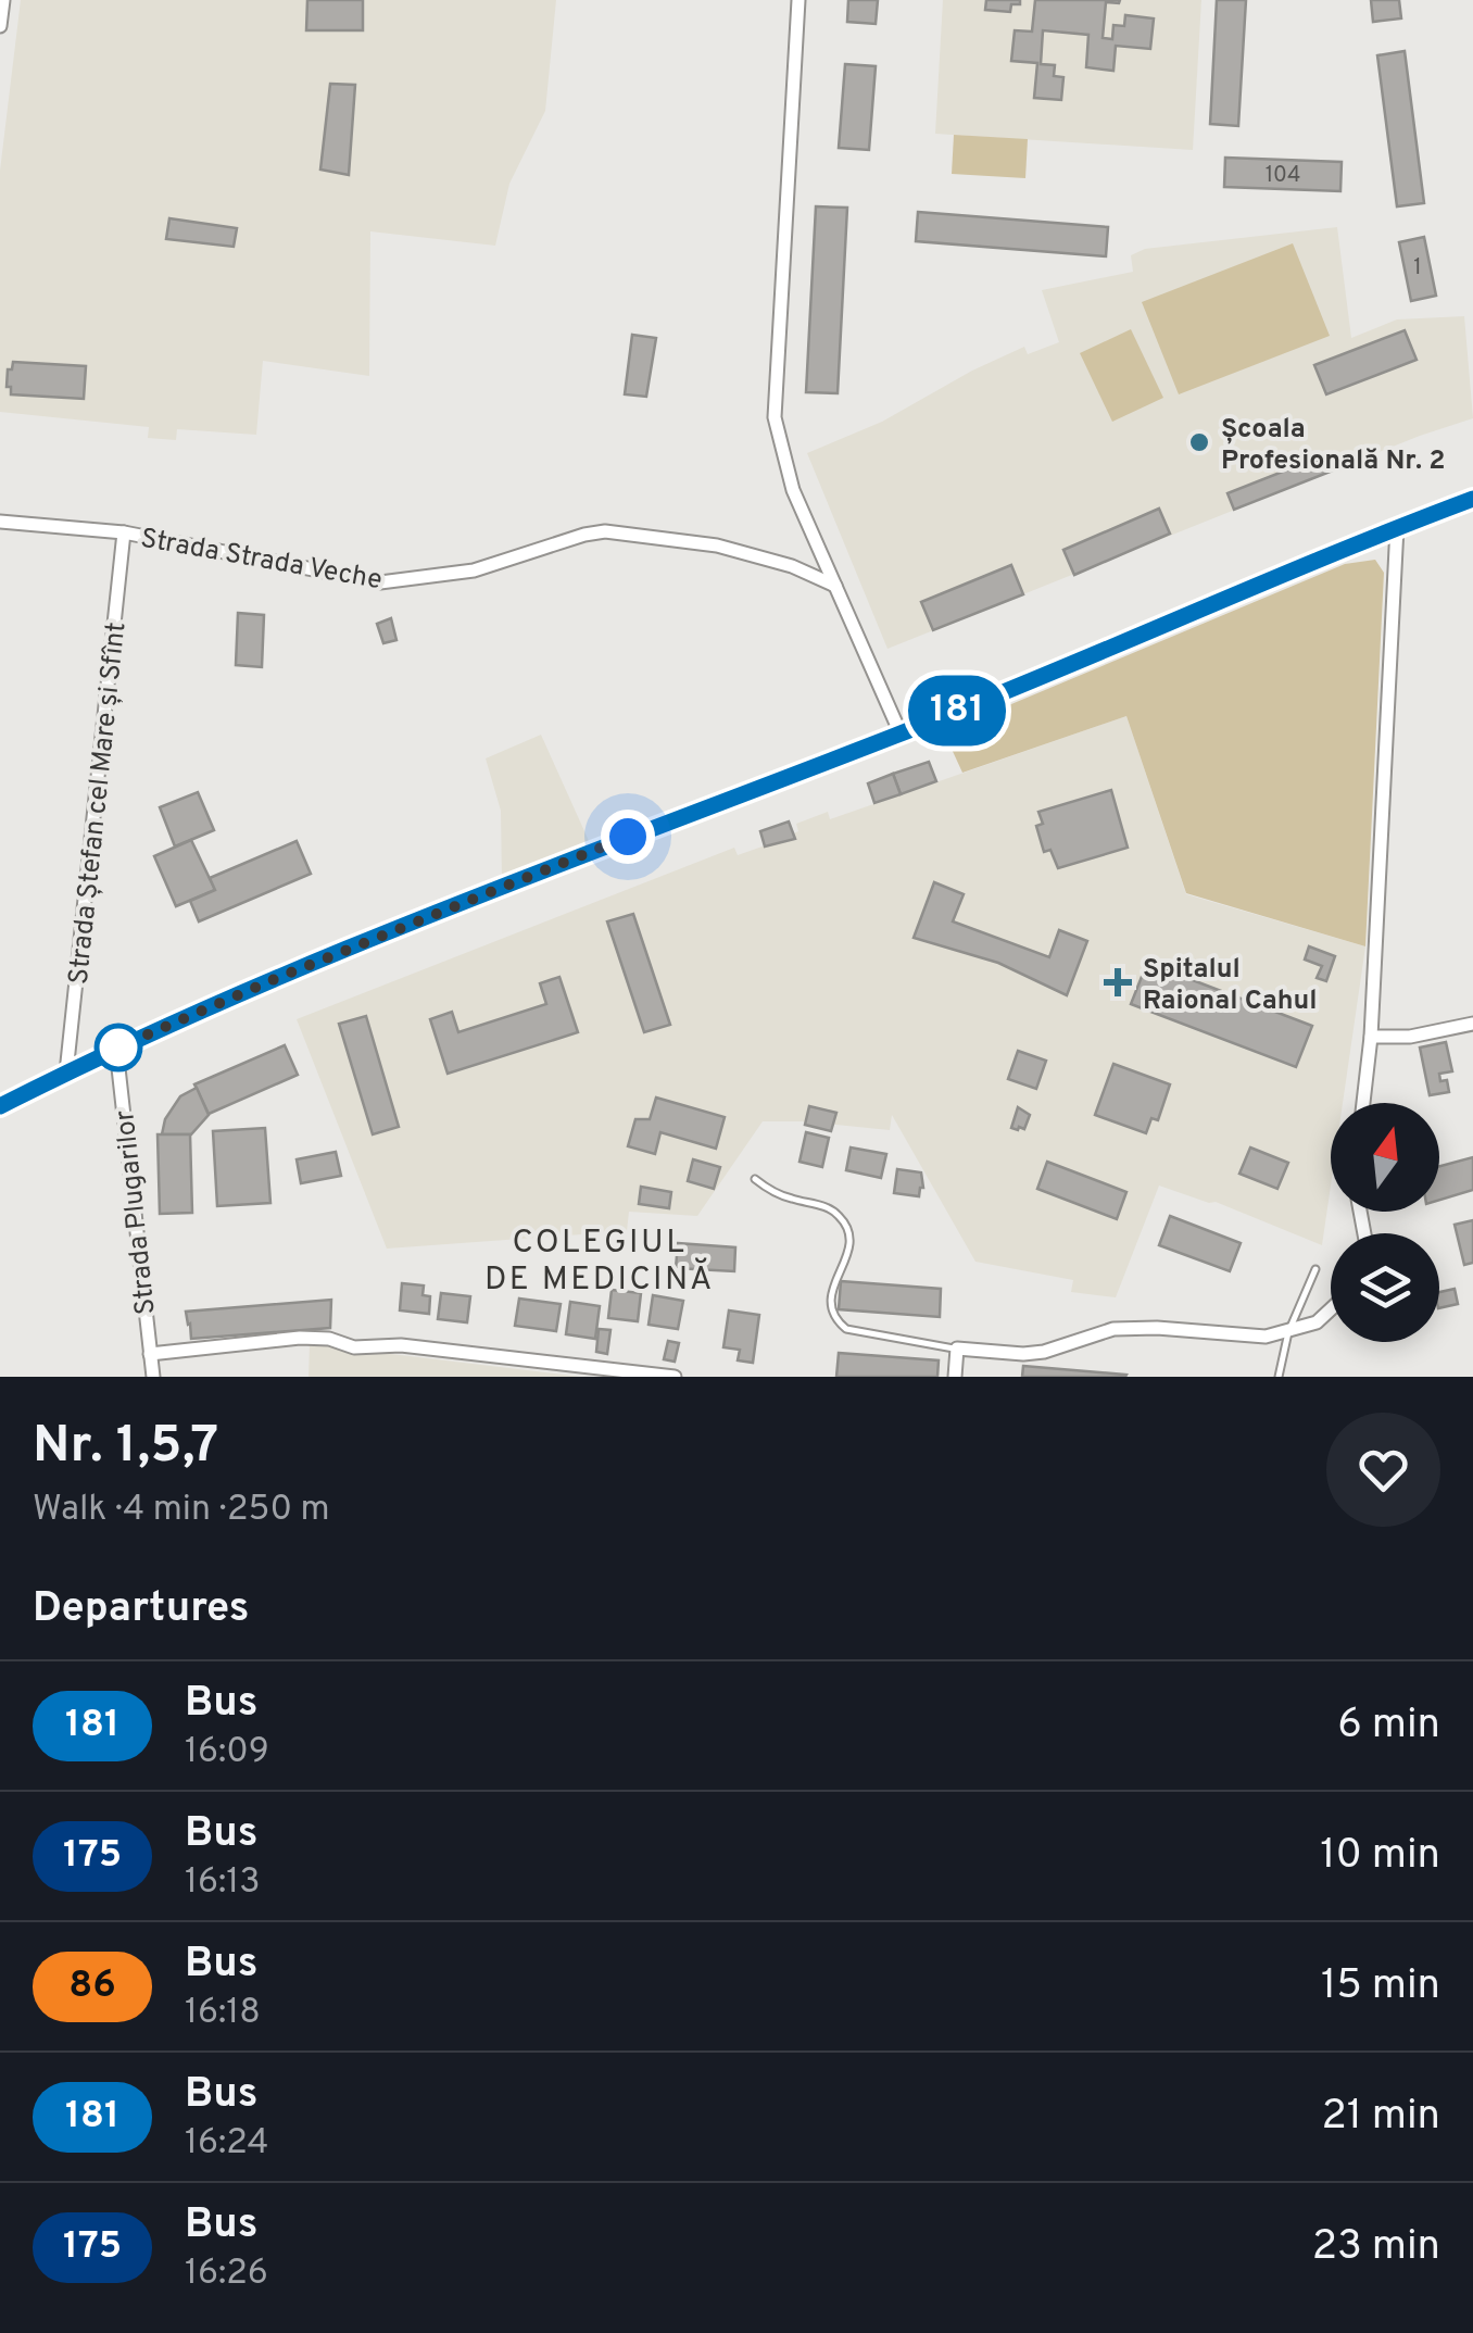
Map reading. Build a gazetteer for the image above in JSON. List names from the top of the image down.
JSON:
{
  "streets": {
    "street": ["Strada Strada Veche", "Strada Ștefan cel Mare și Sfînt", "Strada Plugarilor"]
  },
  "crossings": [
    ["Strada Strada Veche", "Strada Ștefan cel Mare și Sfînt"]
  ],
  "districts": ["COLEGIUL DE MEDICINĂ"],
  "places": {
    "other": ["Școala Profesională Nr. 2"],
    "health": ["Spitalul Raional Cahul"]
  },
  "lines": ["bus line 181"],
  "house_numbers": ["104", "1"],
  "north": "top",
  "page": {
    "on_map": "181",
    "heading": [
      ["Nr. 1,5,7", "Walk · 4 min · 250 m"],
      "Departures"
    ],
    "list": [
      {
        "mark": "181",
        "name": "Bus",
        "note": "16:09",
        "value": "6 min"
      },
      {
        "mark": "175",
        "name": "Bus",
        "note": "16:13",
        "value": "10 min"
      },
      {
        "mark": "86",
        "name": "Bus",
        "note": "16:18",
        "value": "15 min"
      },
      {
        "mark": "181",
        "name": "Bus",
        "note": "16:24",
        "value": "21 min"
      },
      {
        "mark": "175",
        "name": "Bus",
        "note": "16:26",
        "value": "23 min"
      }
    ]
  }
}
